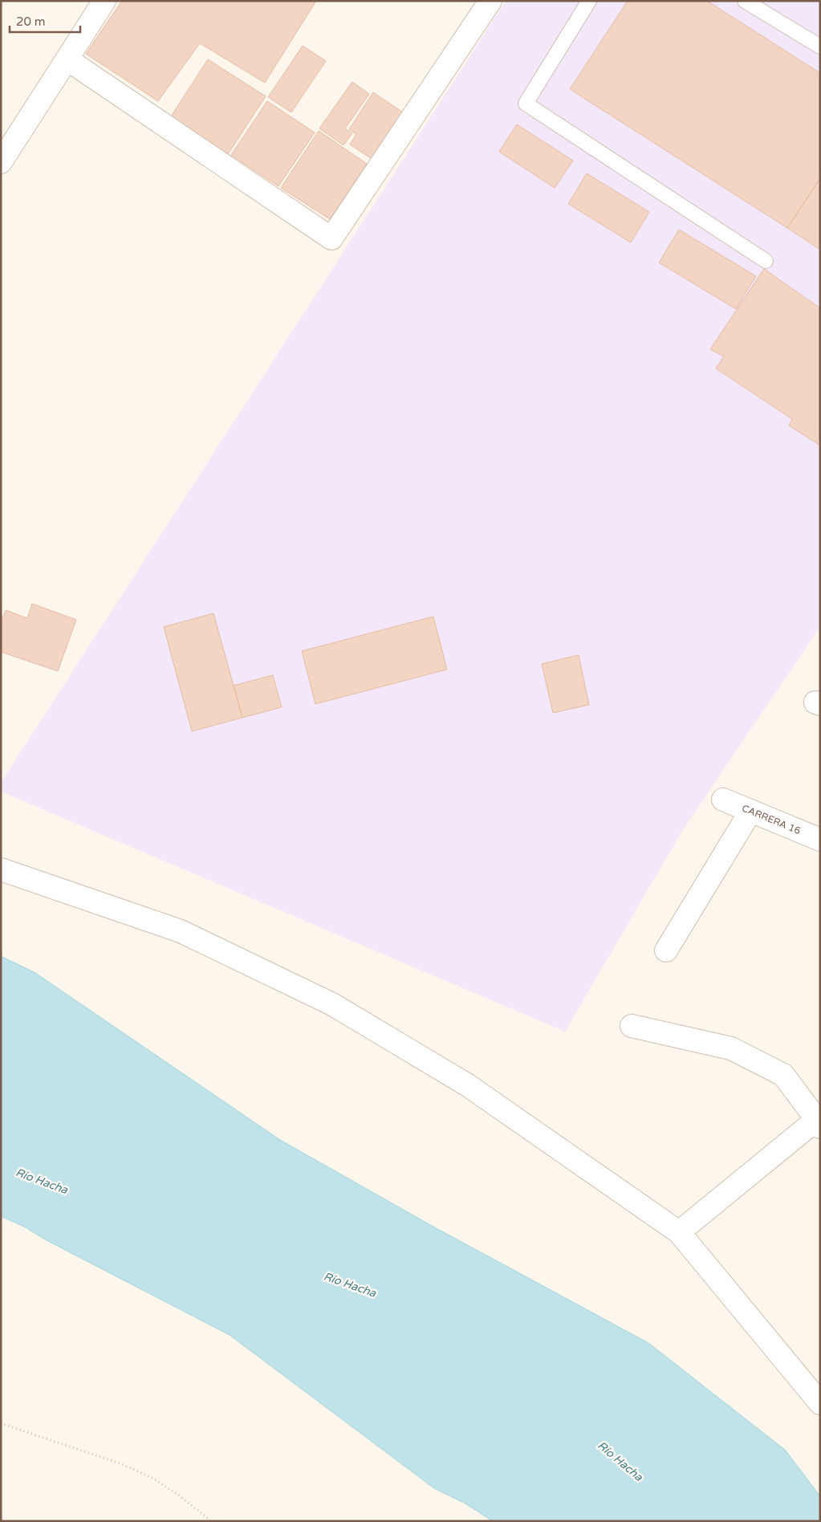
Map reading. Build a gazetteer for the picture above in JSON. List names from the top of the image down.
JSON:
{
  "streets": {
    "street": ["CARRERA 16"]
  },
  "water": ["Río Hacha"],
  "scale_bar": "20 m"
}
